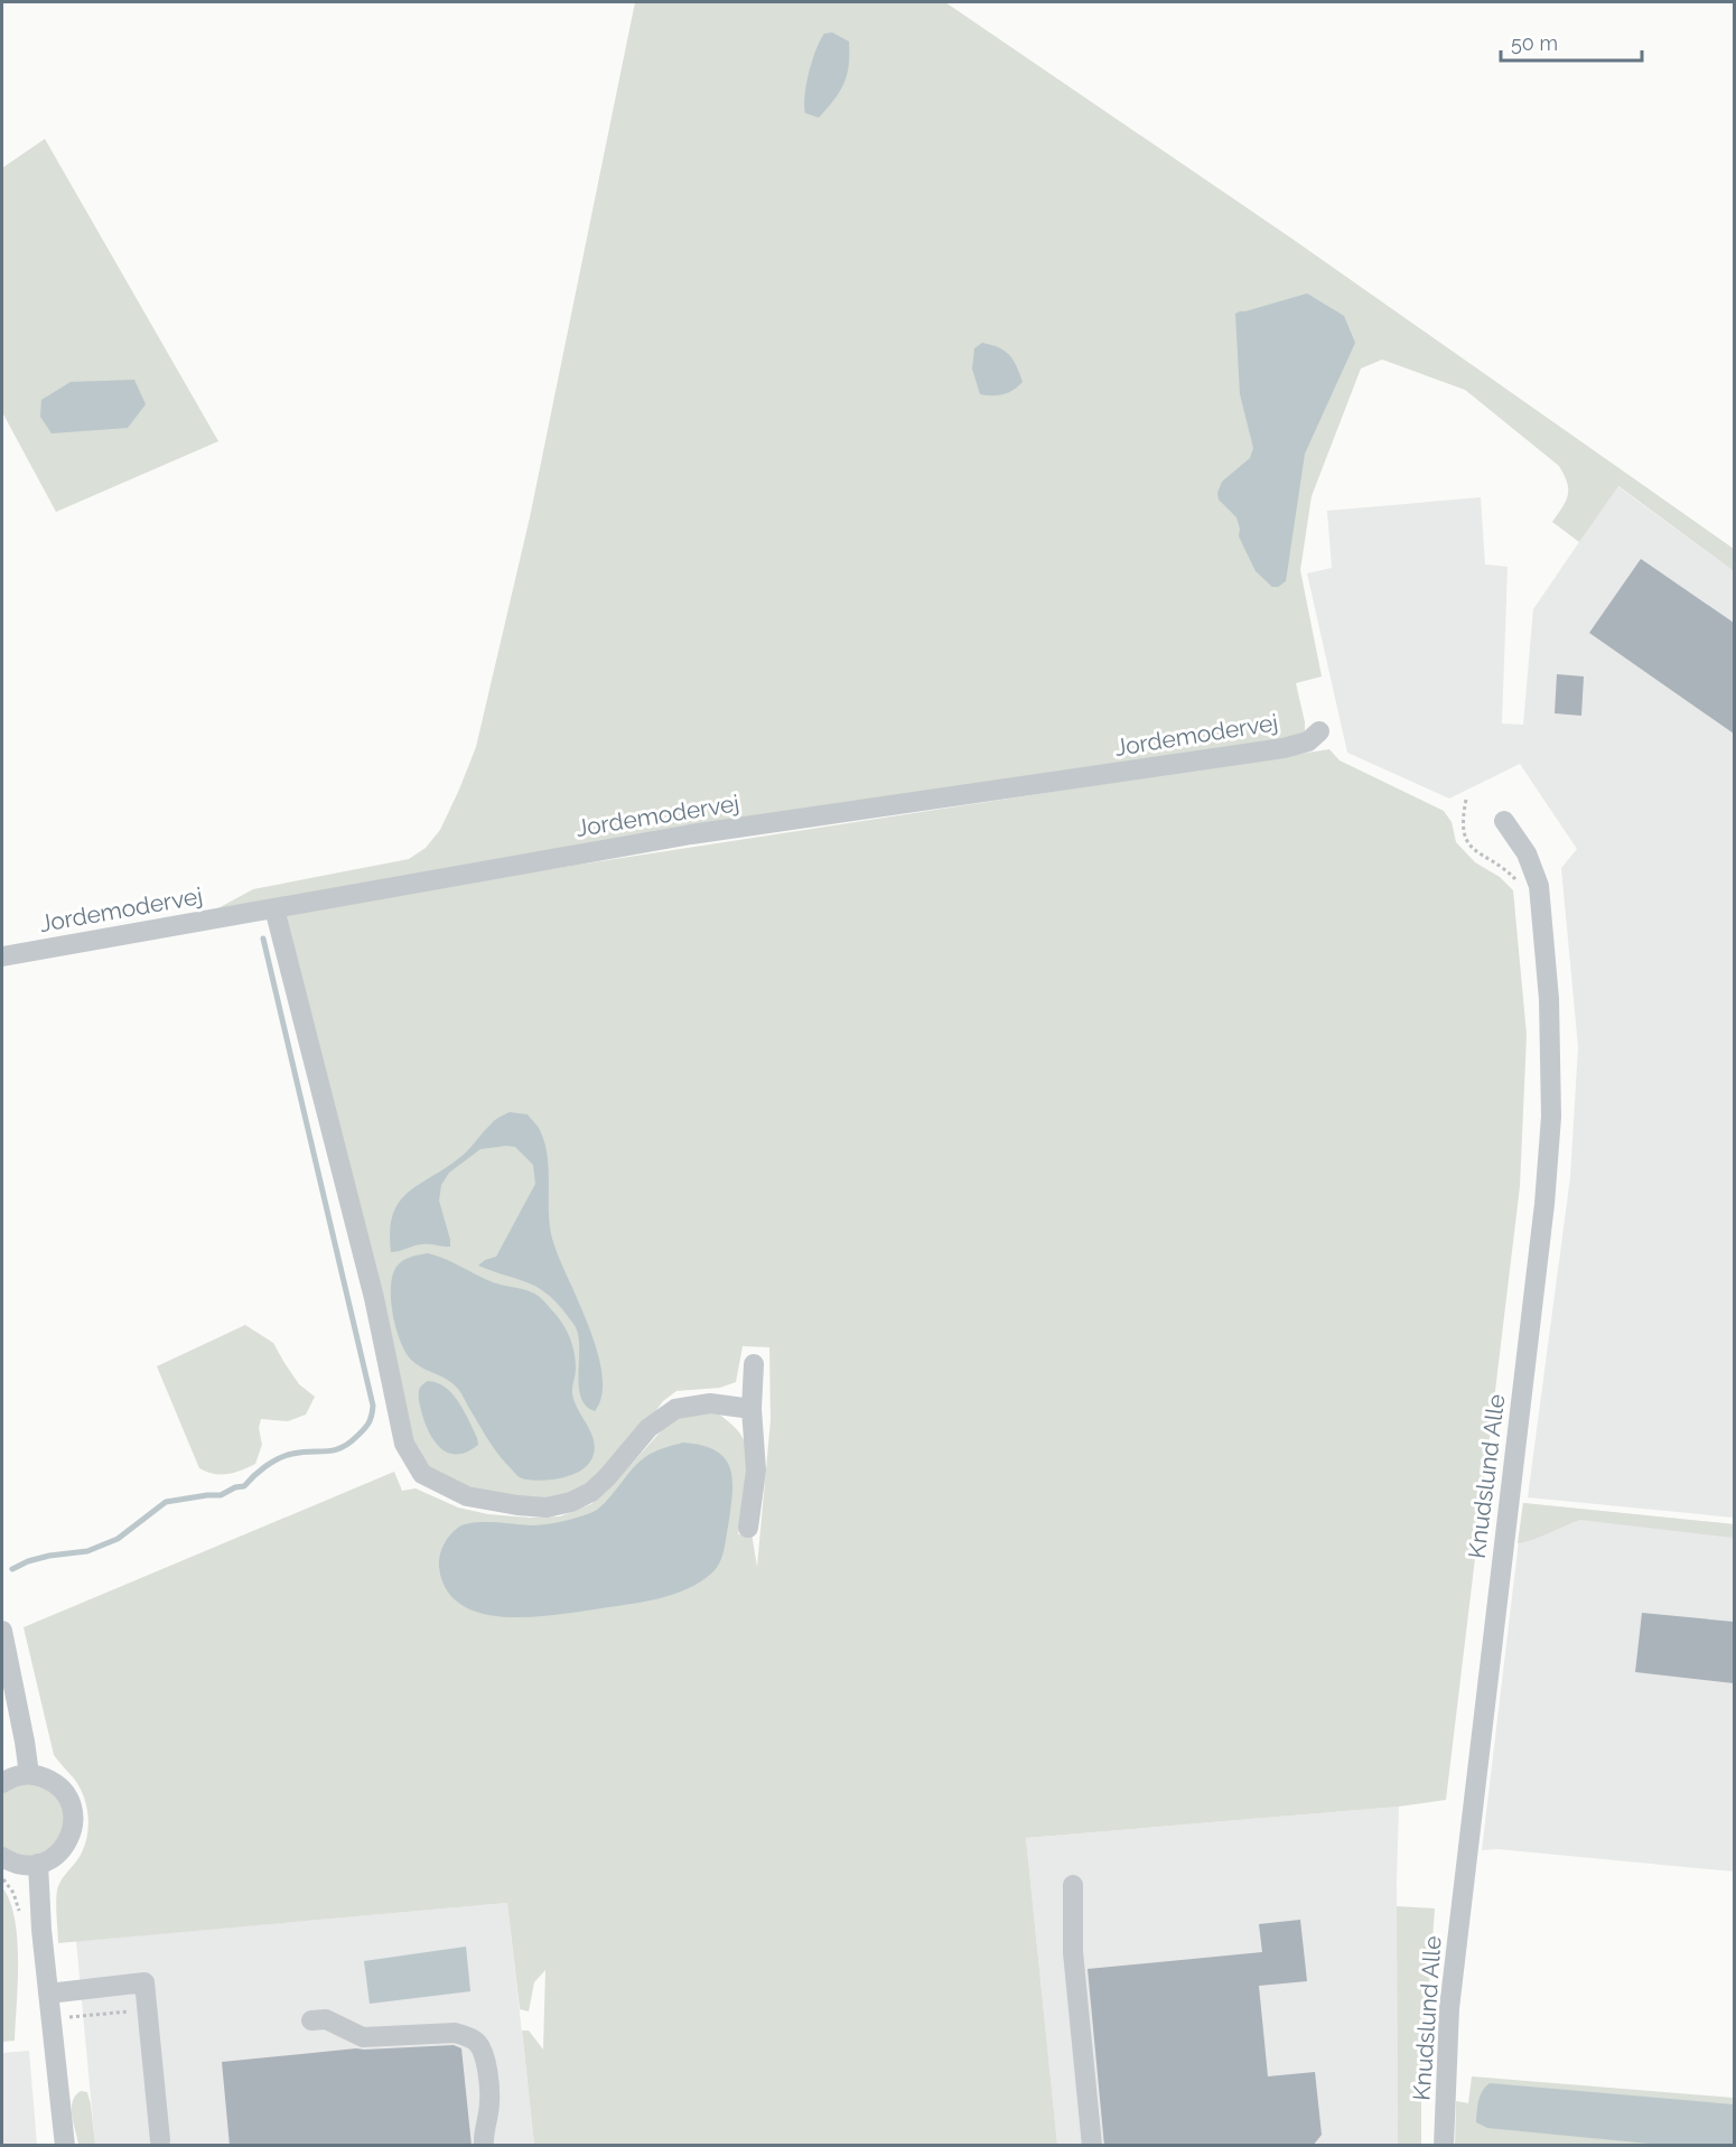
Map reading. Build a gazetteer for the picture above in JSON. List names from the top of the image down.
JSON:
{
  "streets": {
    "street": ["Jordemodervej", "Knudslund Alle"]
  },
  "scale_bar": "50 m"
}
